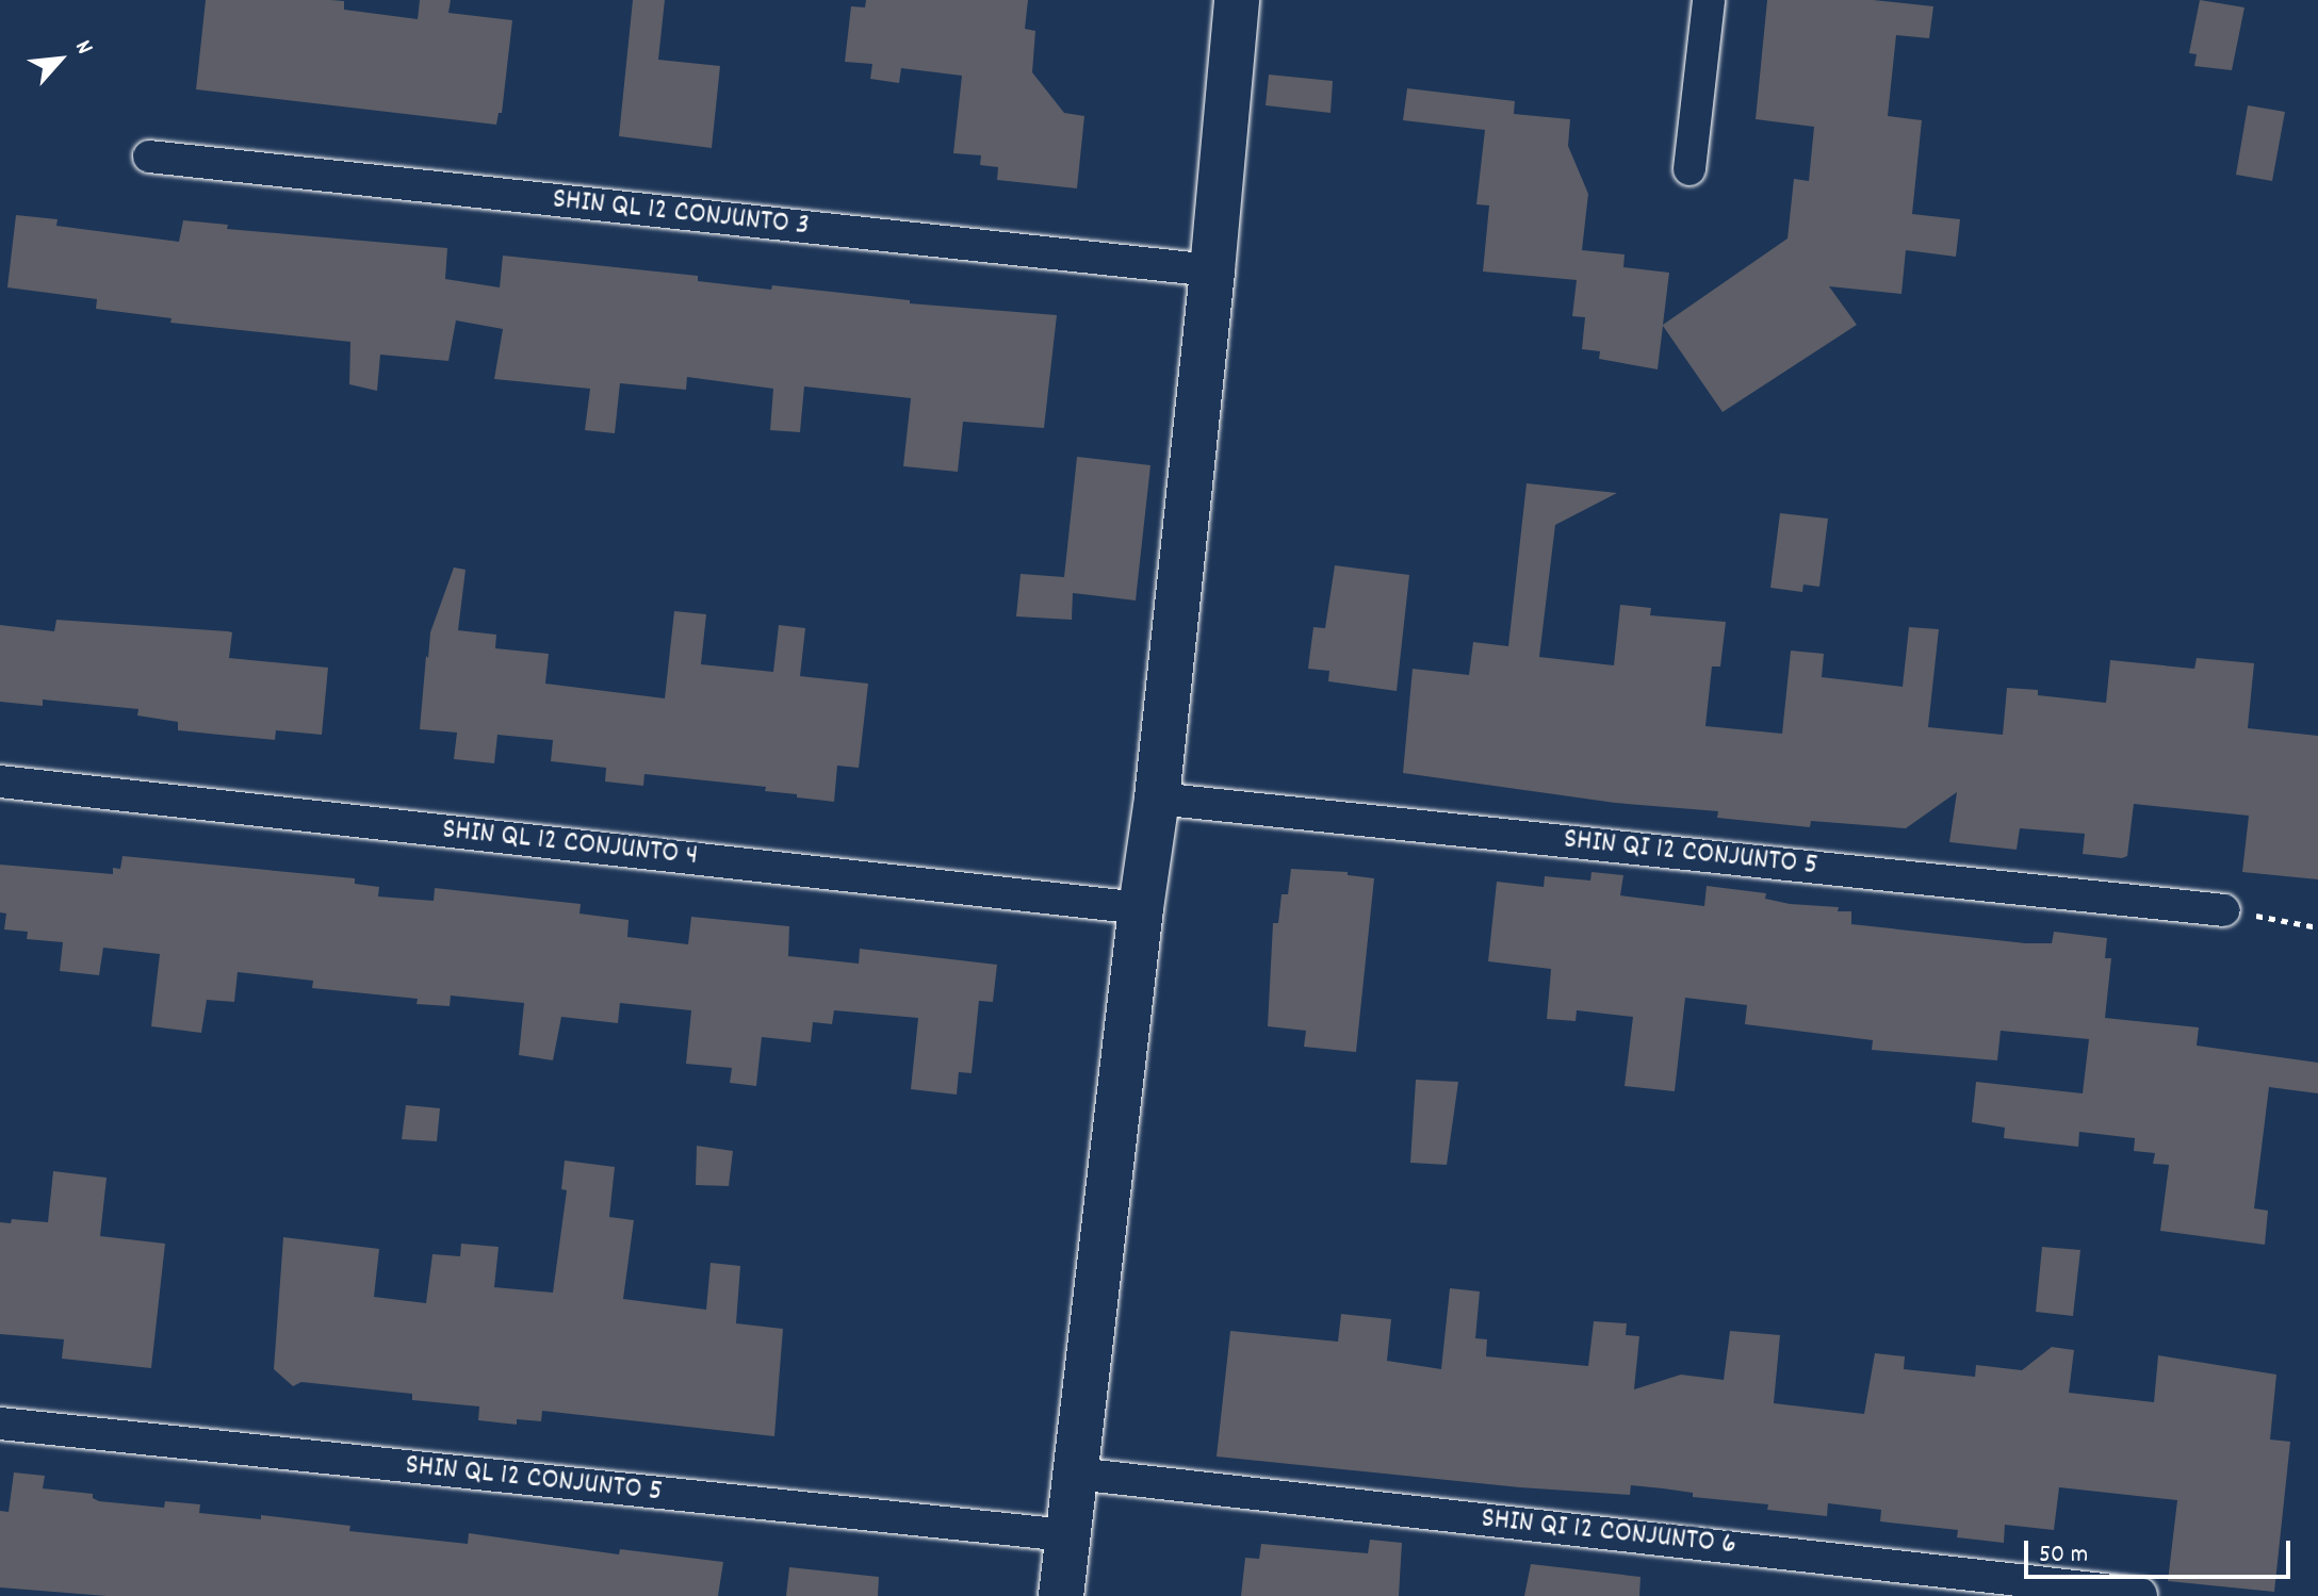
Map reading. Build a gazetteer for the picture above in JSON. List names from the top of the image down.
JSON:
{
  "streets": {
    "street": [
      "SHIN QL 12 CONJUNTO 3",
      "SHIN QL 12 CONJUNTO 4",
      "SHIN QI 12 CONJUNTO 5",
      "SHIN QL 12 CONJUNTO 5",
      "SHIN QI 12 CONJUNTO 6"
    ]
  },
  "scale_bar": "50 m",
  "north": "top right"
}
